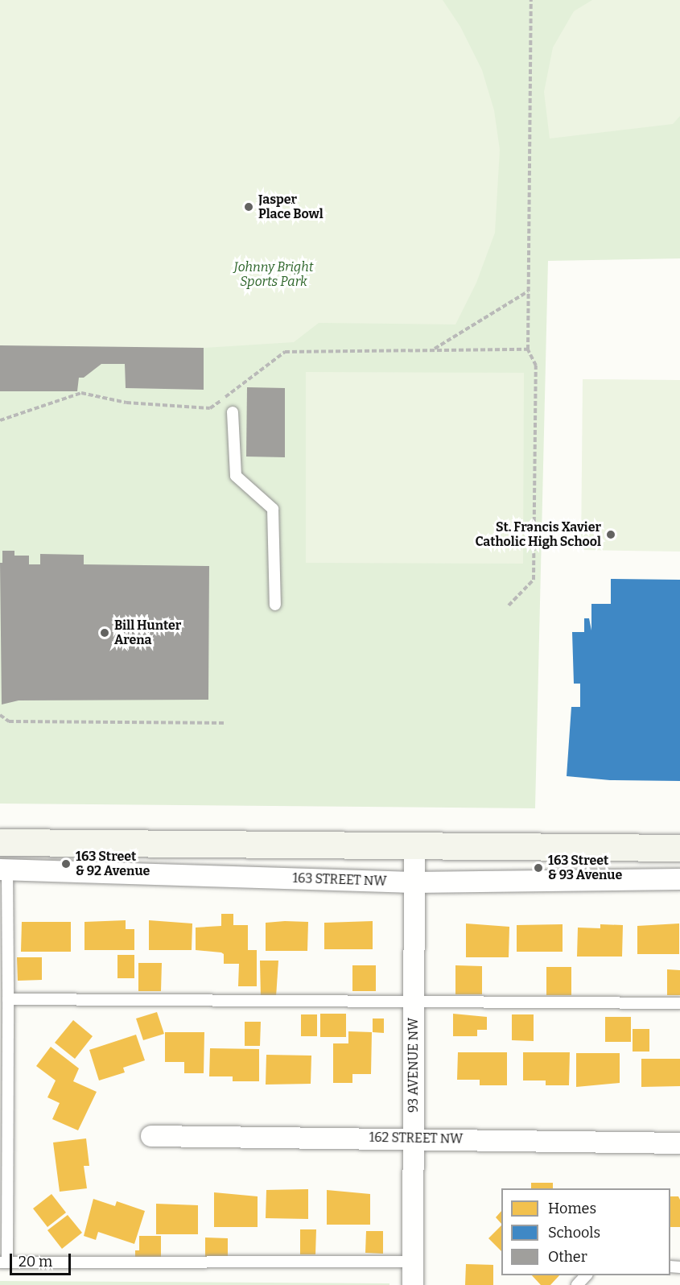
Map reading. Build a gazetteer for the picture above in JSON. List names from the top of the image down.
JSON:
{
  "streets": {
    "street": ["163 STREET NW", "93 AVENUE NW", "162 STREET NW"]
  },
  "crossings": [
    ["163 STREET NW", "93 AVENUE NW"],
    ["93 AVENUE NW", "162 STREET NW"]
  ],
  "parks": ["Johnny Bright Sports Park"],
  "places": [
    "Jasper Place Bowl",
    "St. Francis Xavier Catholic High School",
    "Bill Hunter Arena",
    "163 Street & 92 Avenue",
    "163 Street & 93 Avenue"
  ],
  "legend": ["Homes", "Schools", "Other"],
  "scale_bar": "20 m"
}
